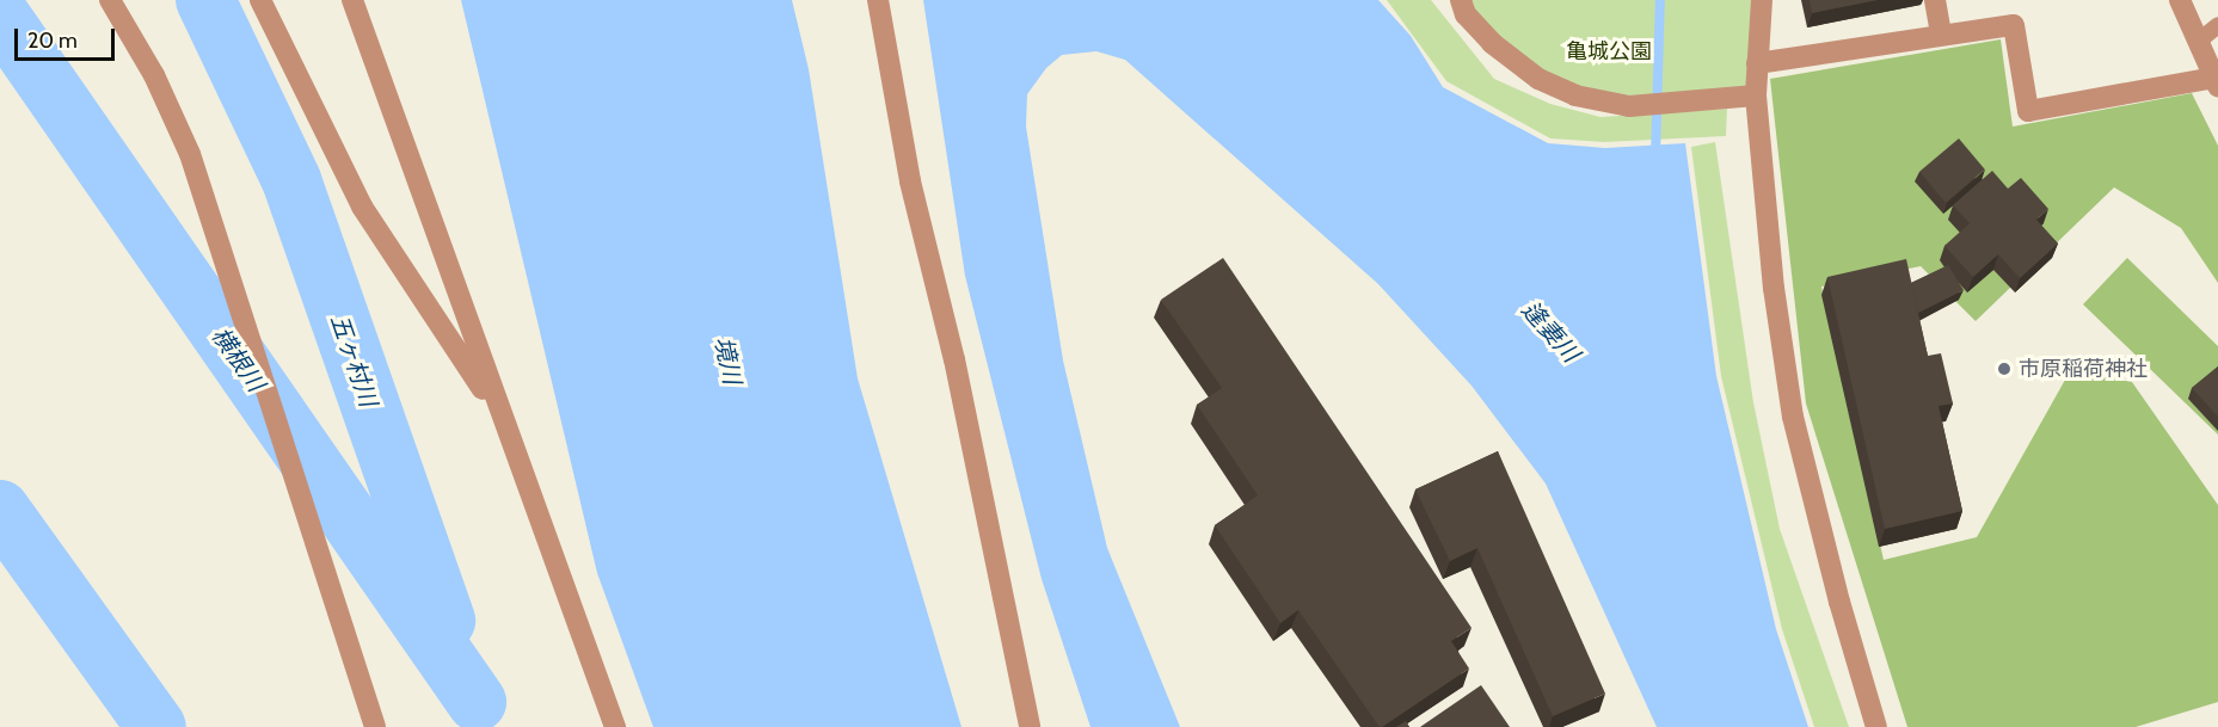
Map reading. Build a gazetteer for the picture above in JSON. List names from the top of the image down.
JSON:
{
  "water": [
    "逢妻川",
    "横根川",
    "五ヶ村川",
    "境川"
  ],
  "parks": ["亀城公園"],
  "places": ["市原稲荷神社"],
  "scale_bar": "20 m"
}
